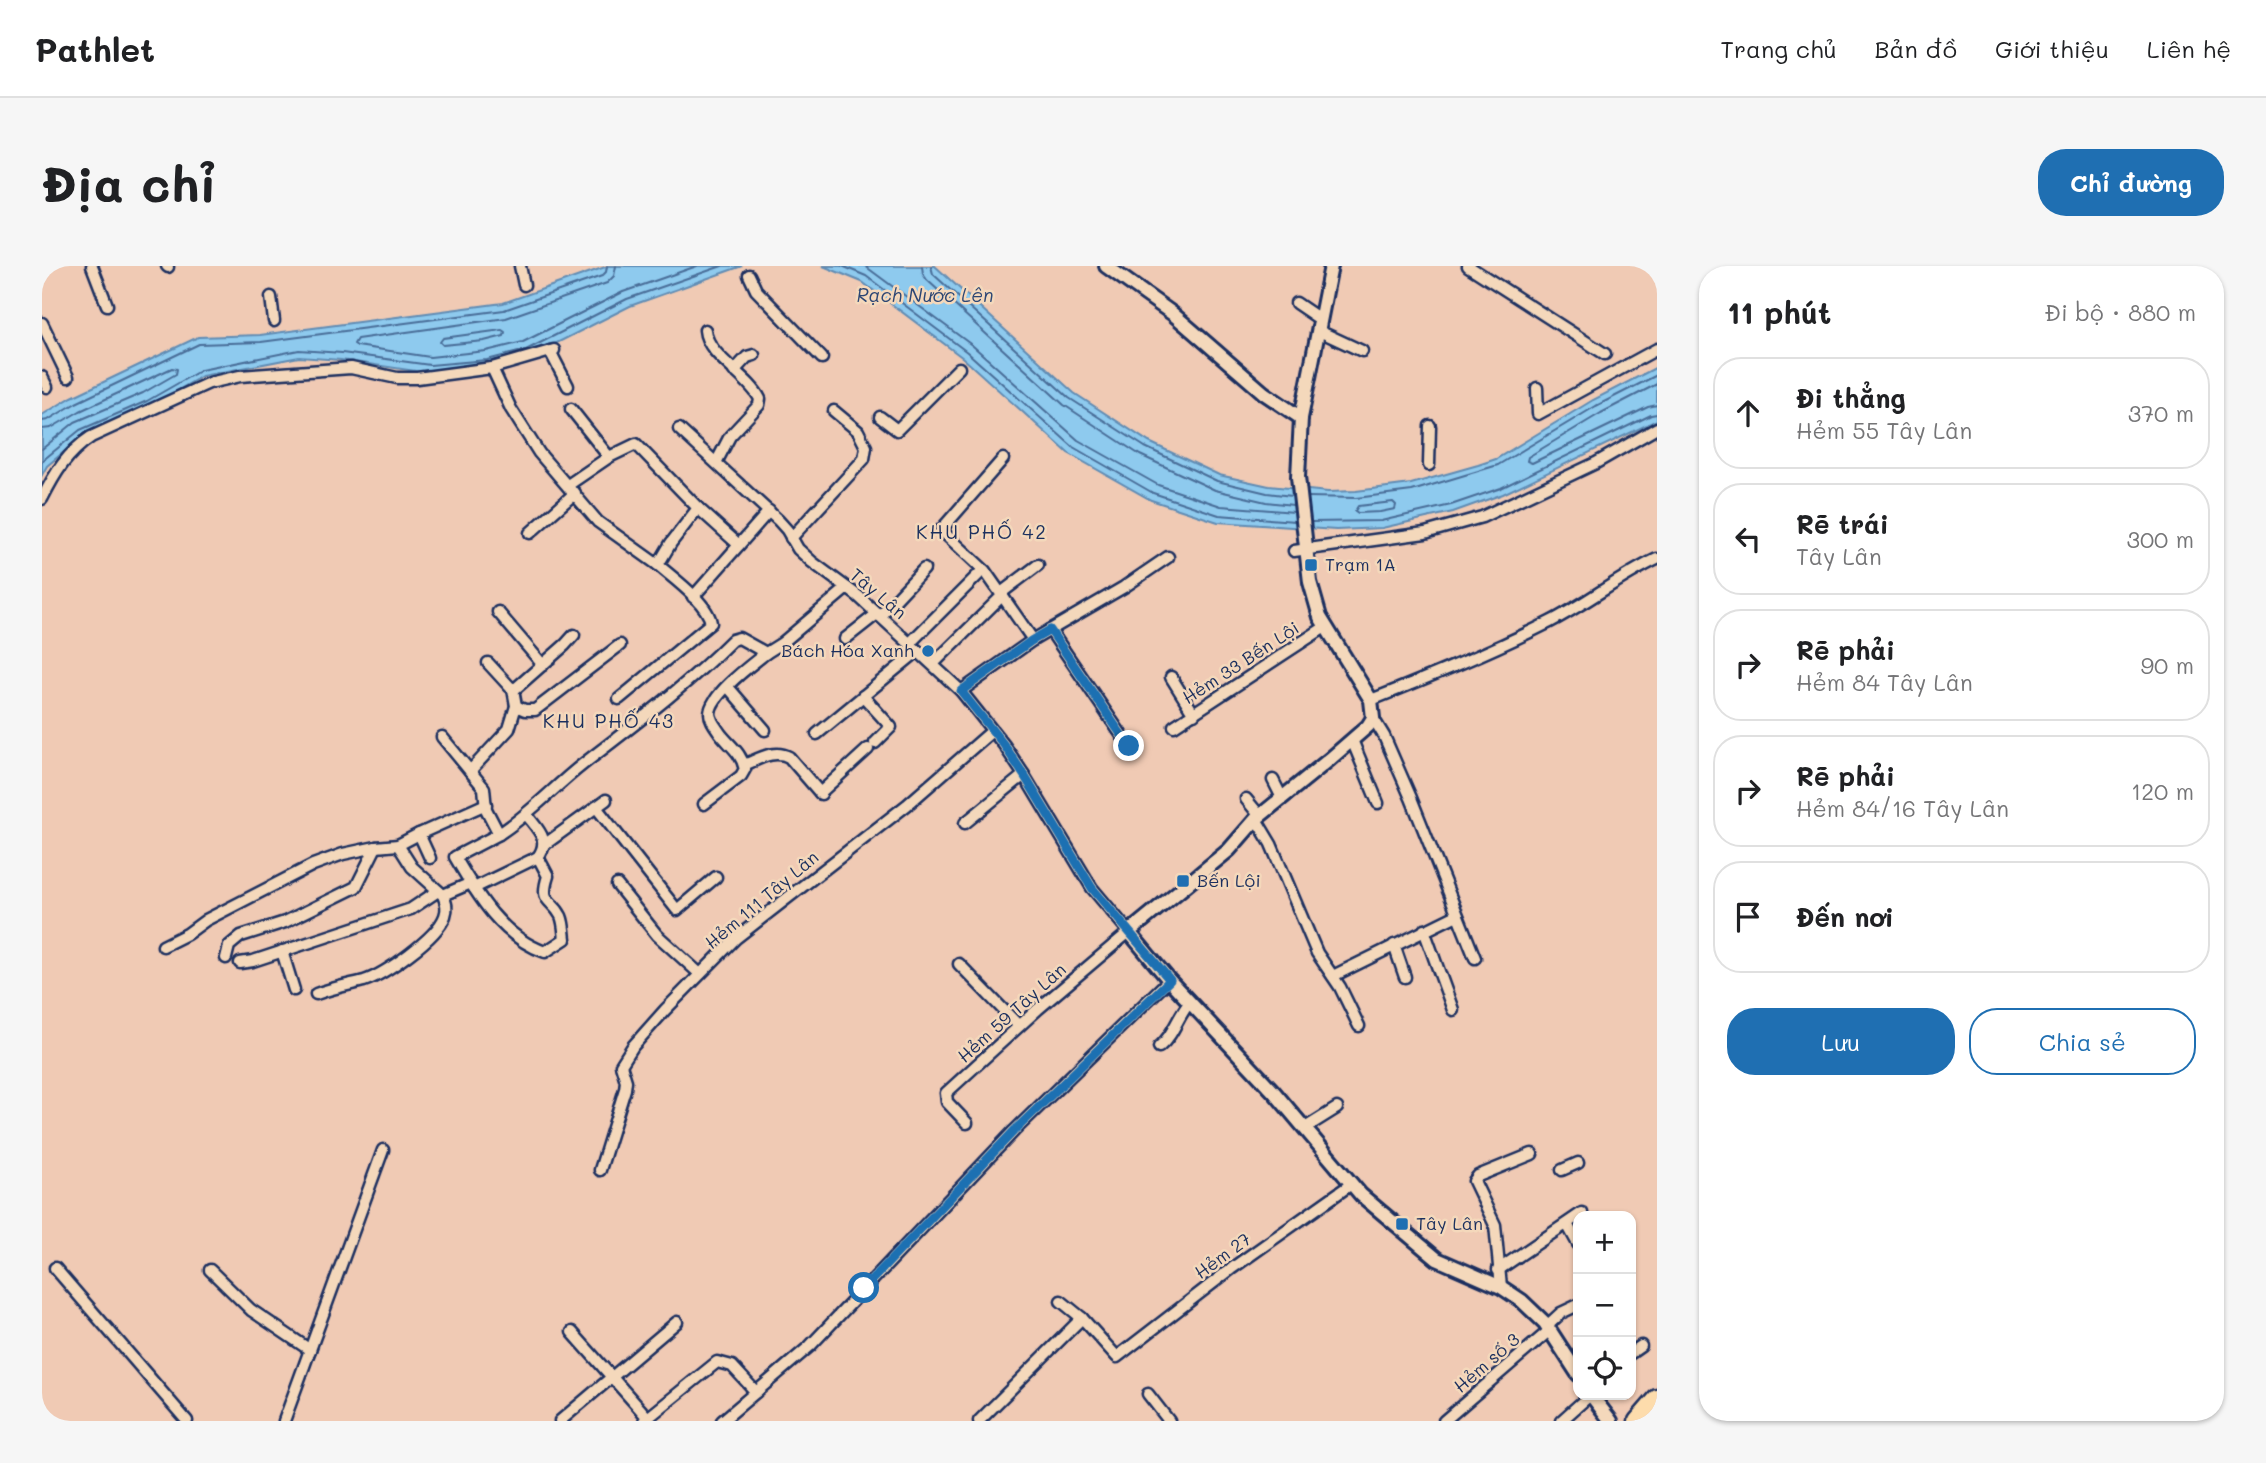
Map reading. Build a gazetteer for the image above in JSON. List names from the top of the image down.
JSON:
{
  "streets": {
    "street": [
      "Tây Lân",
      "Hẻm 33 Bến Lội",
      "Hẻm 111 Tây Lân",
      "Hẻm 59 Tây Lân",
      "Hẻm 27",
      "Hẻm số 3"
    ]
  },
  "crossings": [
    ["Tây Lân", "Hẻm 111 Tây Lân"],
    ["Tây Lân", "Hẻm 59 Tây Lân"],
    ["Tây Lân", "Hẻm 27"],
    ["Tây Lân", "Hẻm số 3"]
  ],
  "districts": ["KHU PHỐ 42", "KHU PHỐ 43"],
  "water": ["Rạch Nước Lên"],
  "places": {
    "transit": ["Trạm 1A", "Bến Lội", "Tây Lân"],
    "other": ["Bách Hóa Xanh"]
  },
  "page": {
    "header": "Pathlet",
    "nav": [
      "Trang chủ",
      "Bản đồ",
      "Giới thiệu",
      "Liên hệ"
    ],
    "buttons": [
      "Chỉ đường",
      ["Lưu", "Chia sẻ"]
    ],
    "title": "Địa chỉ",
    "heading": ["11 phút", "Đi bộ · 880 m"],
    "list": [
      ["Đi thẳng", "Hẻm 55 Tây Lân", "370 m"],
      ["Rẽ trái", "Tây Lân", "300 m"],
      ["Rẽ phải", "Hẻm 84 Tây Lân", "90 m"],
      ["Rẽ phải", "Hẻm 84/16 Tây Lân", "120 m"],
      "Đến nơi"
    ],
    "map_buttons": ["+", "−"]
  }
}
